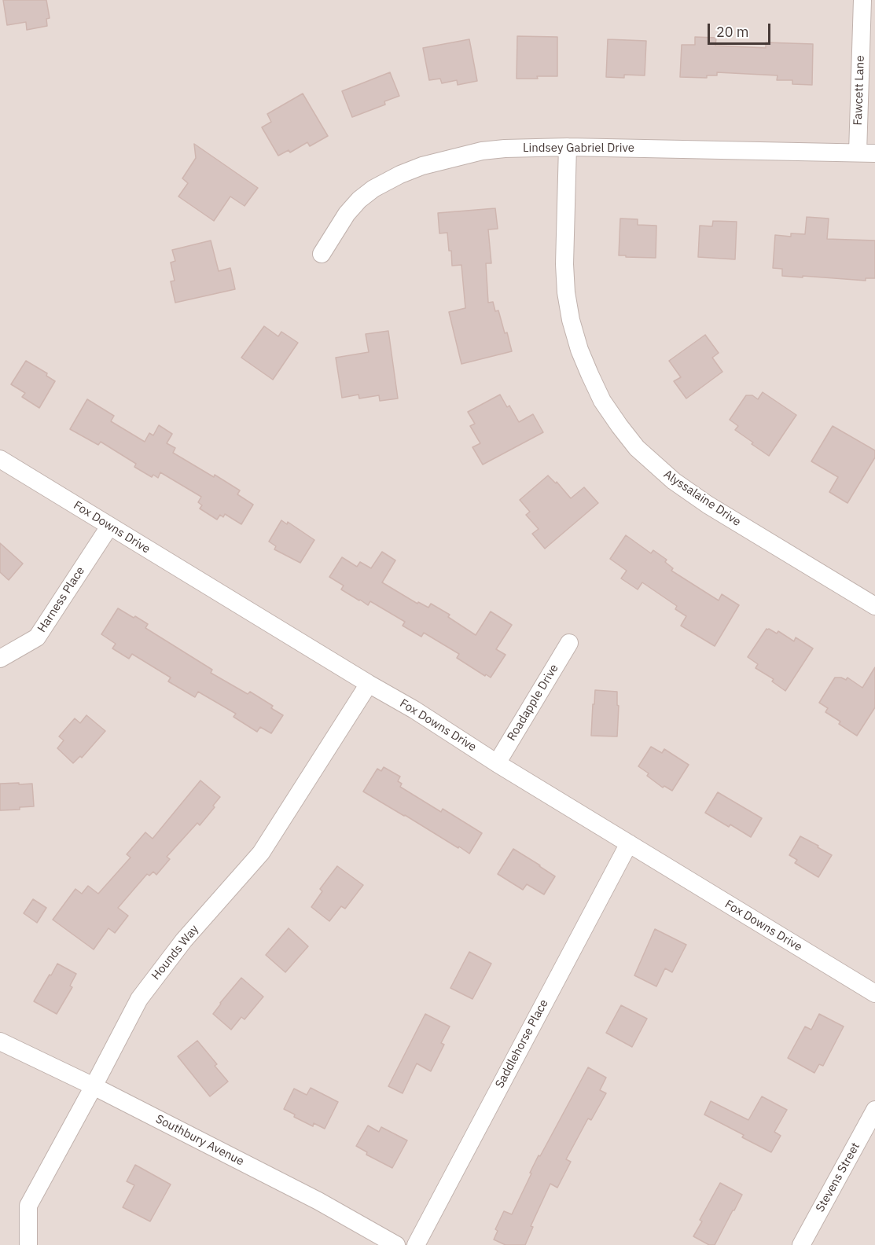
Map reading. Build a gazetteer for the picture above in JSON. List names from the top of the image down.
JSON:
{
  "streets": {
    "street": [
      "Fawcett Lane",
      "Lindsey Gabriel Drive",
      "Alyssalaine Drive",
      "Fox Downs Drive",
      "Harness Place",
      "Roadapple Drive",
      "Hounds Way",
      "Saddlehorse Place",
      "Southbury Avenue",
      "Stevens Street"
    ]
  },
  "crossings": [
    ["Fawcett Lane", "Lindsey Gabriel Drive"],
    ["Lindsey Gabriel Drive", "Alyssalaine Drive"],
    ["Fox Downs Drive", "Harness Place"],
    ["Fox Downs Drive", "Roadapple Drive"],
    ["Fox Downs Drive", "Hounds Way"],
    ["Fox Downs Drive", "Saddlehorse Place"],
    ["Hounds Way", "Southbury Avenue"]
  ],
  "scale_bar": "20 m"
}
